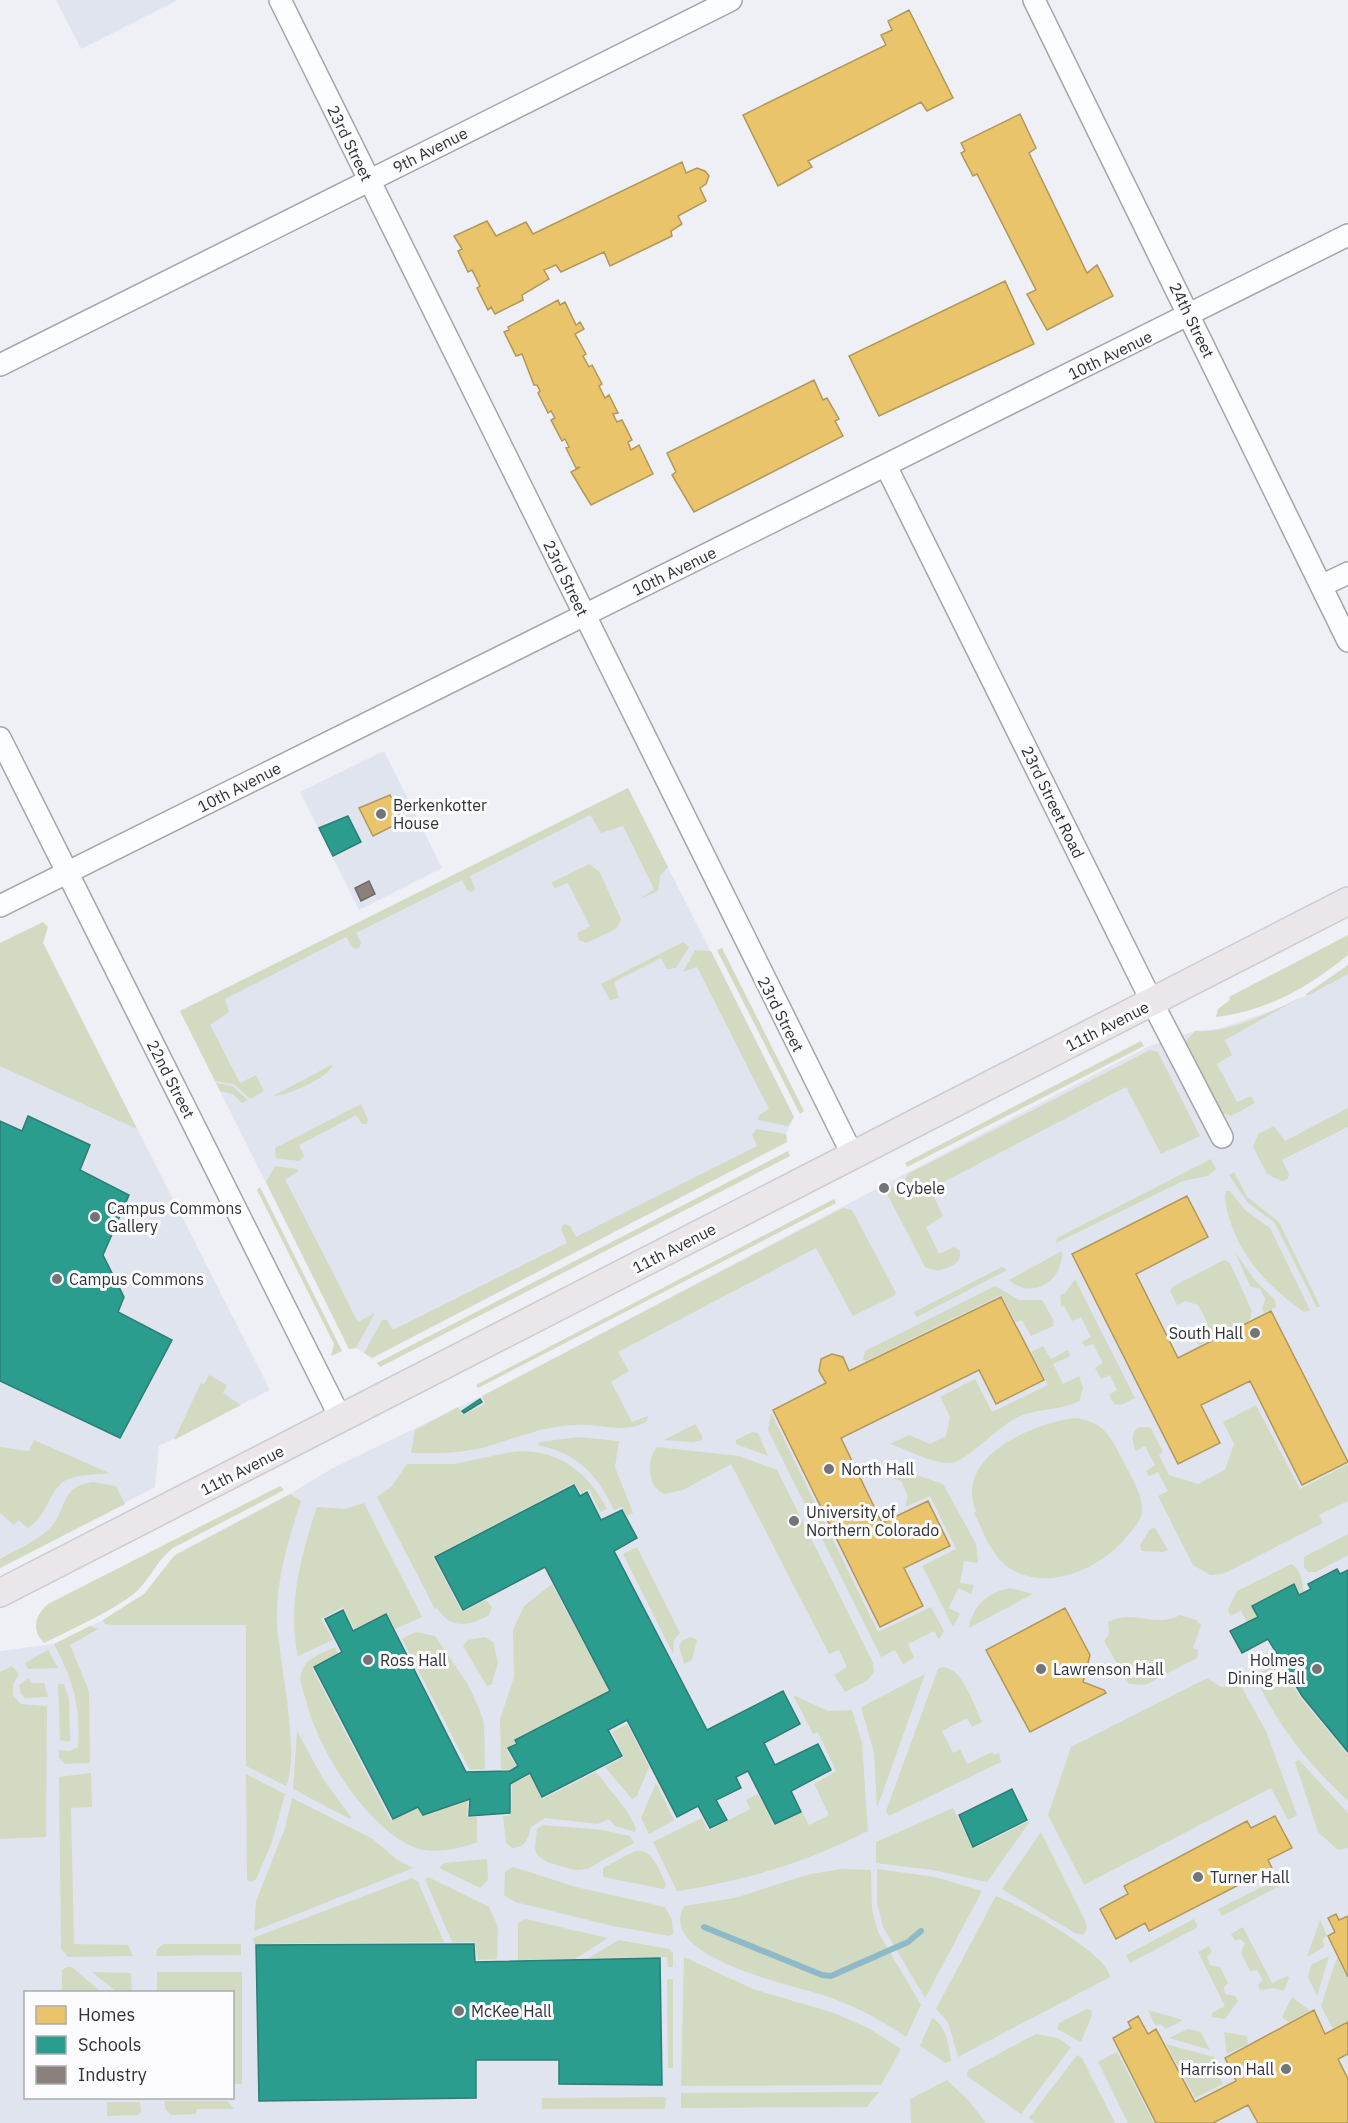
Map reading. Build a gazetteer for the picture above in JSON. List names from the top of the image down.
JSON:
{
  "streets": {
    "main road": ["11th Avenue"],
    "street": [
      "23rd Street",
      "9th Avenue",
      "24th Street",
      "10th Avenue",
      "23rd Street Road",
      "22nd Street"
    ]
  },
  "crossings": [
    ["23rd Street", "9th Avenue"],
    ["23rd Street", "10th Avenue"],
    ["23rd Street", "11th Avenue"],
    ["24th Street", "10th Avenue"],
    ["10th Avenue", "23rd Street Road"],
    ["10th Avenue", "22nd Street"],
    ["23rd Street Road", "11th Avenue"],
    ["11th Avenue", "22nd Street"]
  ],
  "places": [
    "Berkenkotter House",
    "Cybele",
    "Campus Commons Gallery",
    "Campus Commons",
    "South Hall",
    "North Hall",
    "University of Northern Colorado",
    "Ross Hall",
    "Lawrenson Hall",
    "Holmes Dining Hall",
    "Turner Hall",
    "McKee Hall",
    "Harrison Hall"
  ],
  "legend": ["Homes", "Schools", "Industry"]
}
